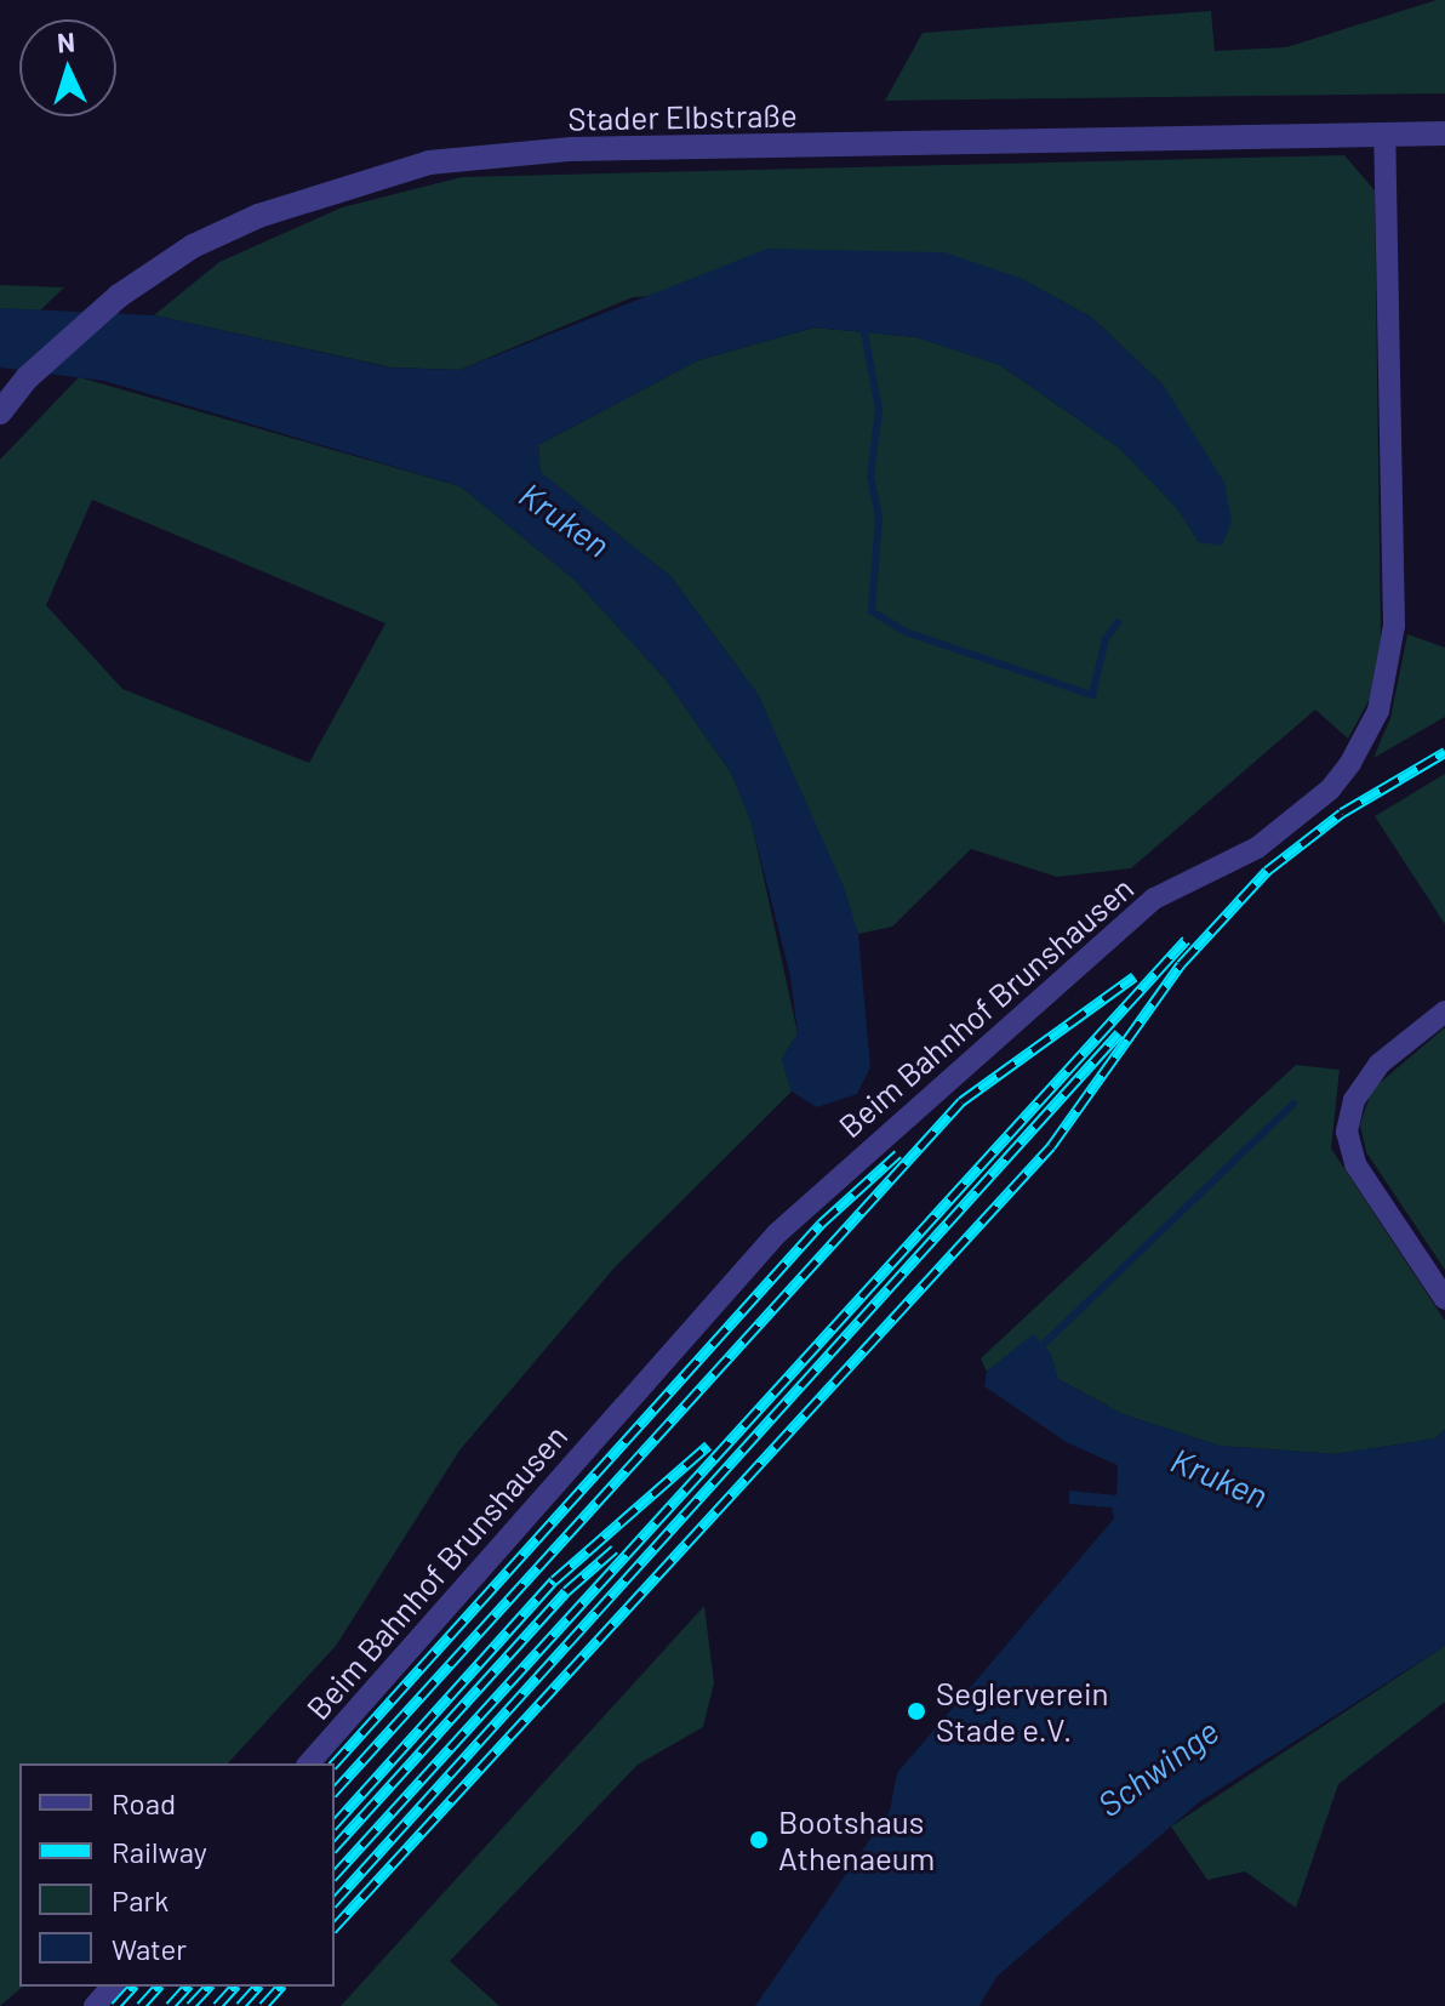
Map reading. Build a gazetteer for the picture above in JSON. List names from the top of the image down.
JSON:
{
  "streets": {
    "street": ["Stader Elbstraße", "Beim Bahnhof Brunshausen"]
  },
  "crossings": [
    ["Stader Elbstraße", "Beim Bahnhof Brunshausen"]
  ],
  "water": ["Kruken", "Schwinge"],
  "places": ["Seglerverein Stade e.V.", "Bootshaus Athenaeum"],
  "legend": [
    "Road",
    "Railway",
    "Park",
    "Water"
  ],
  "north": "top"
}
